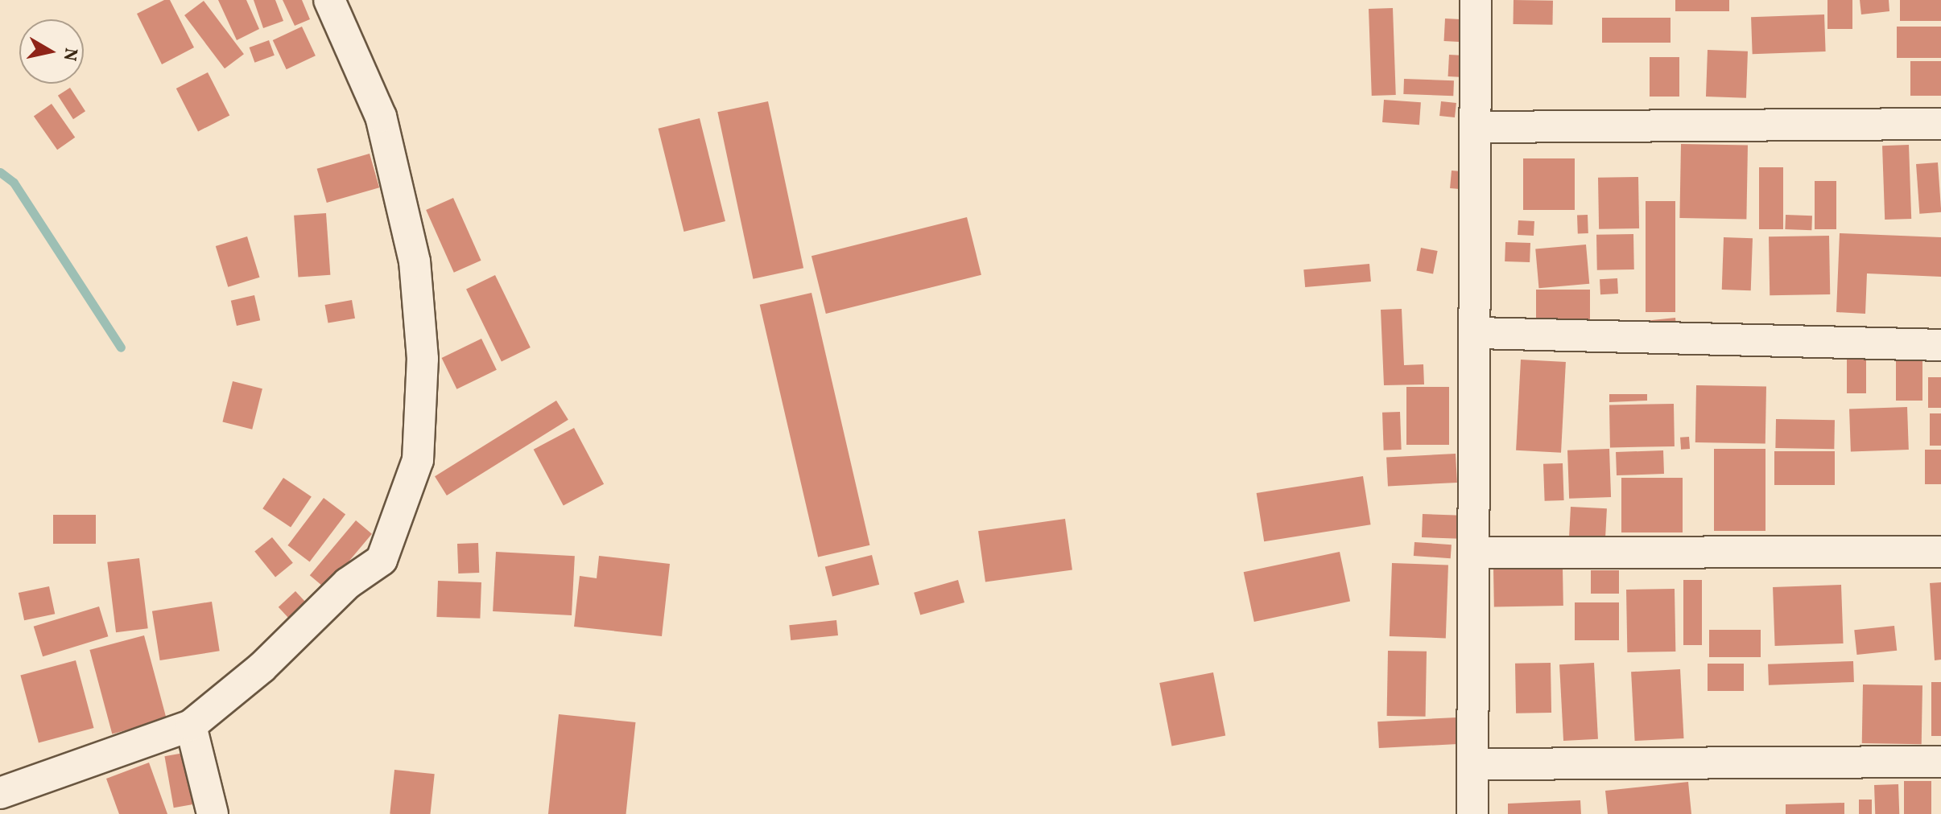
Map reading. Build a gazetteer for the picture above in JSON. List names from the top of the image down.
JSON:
{
  "north": "right"
}
